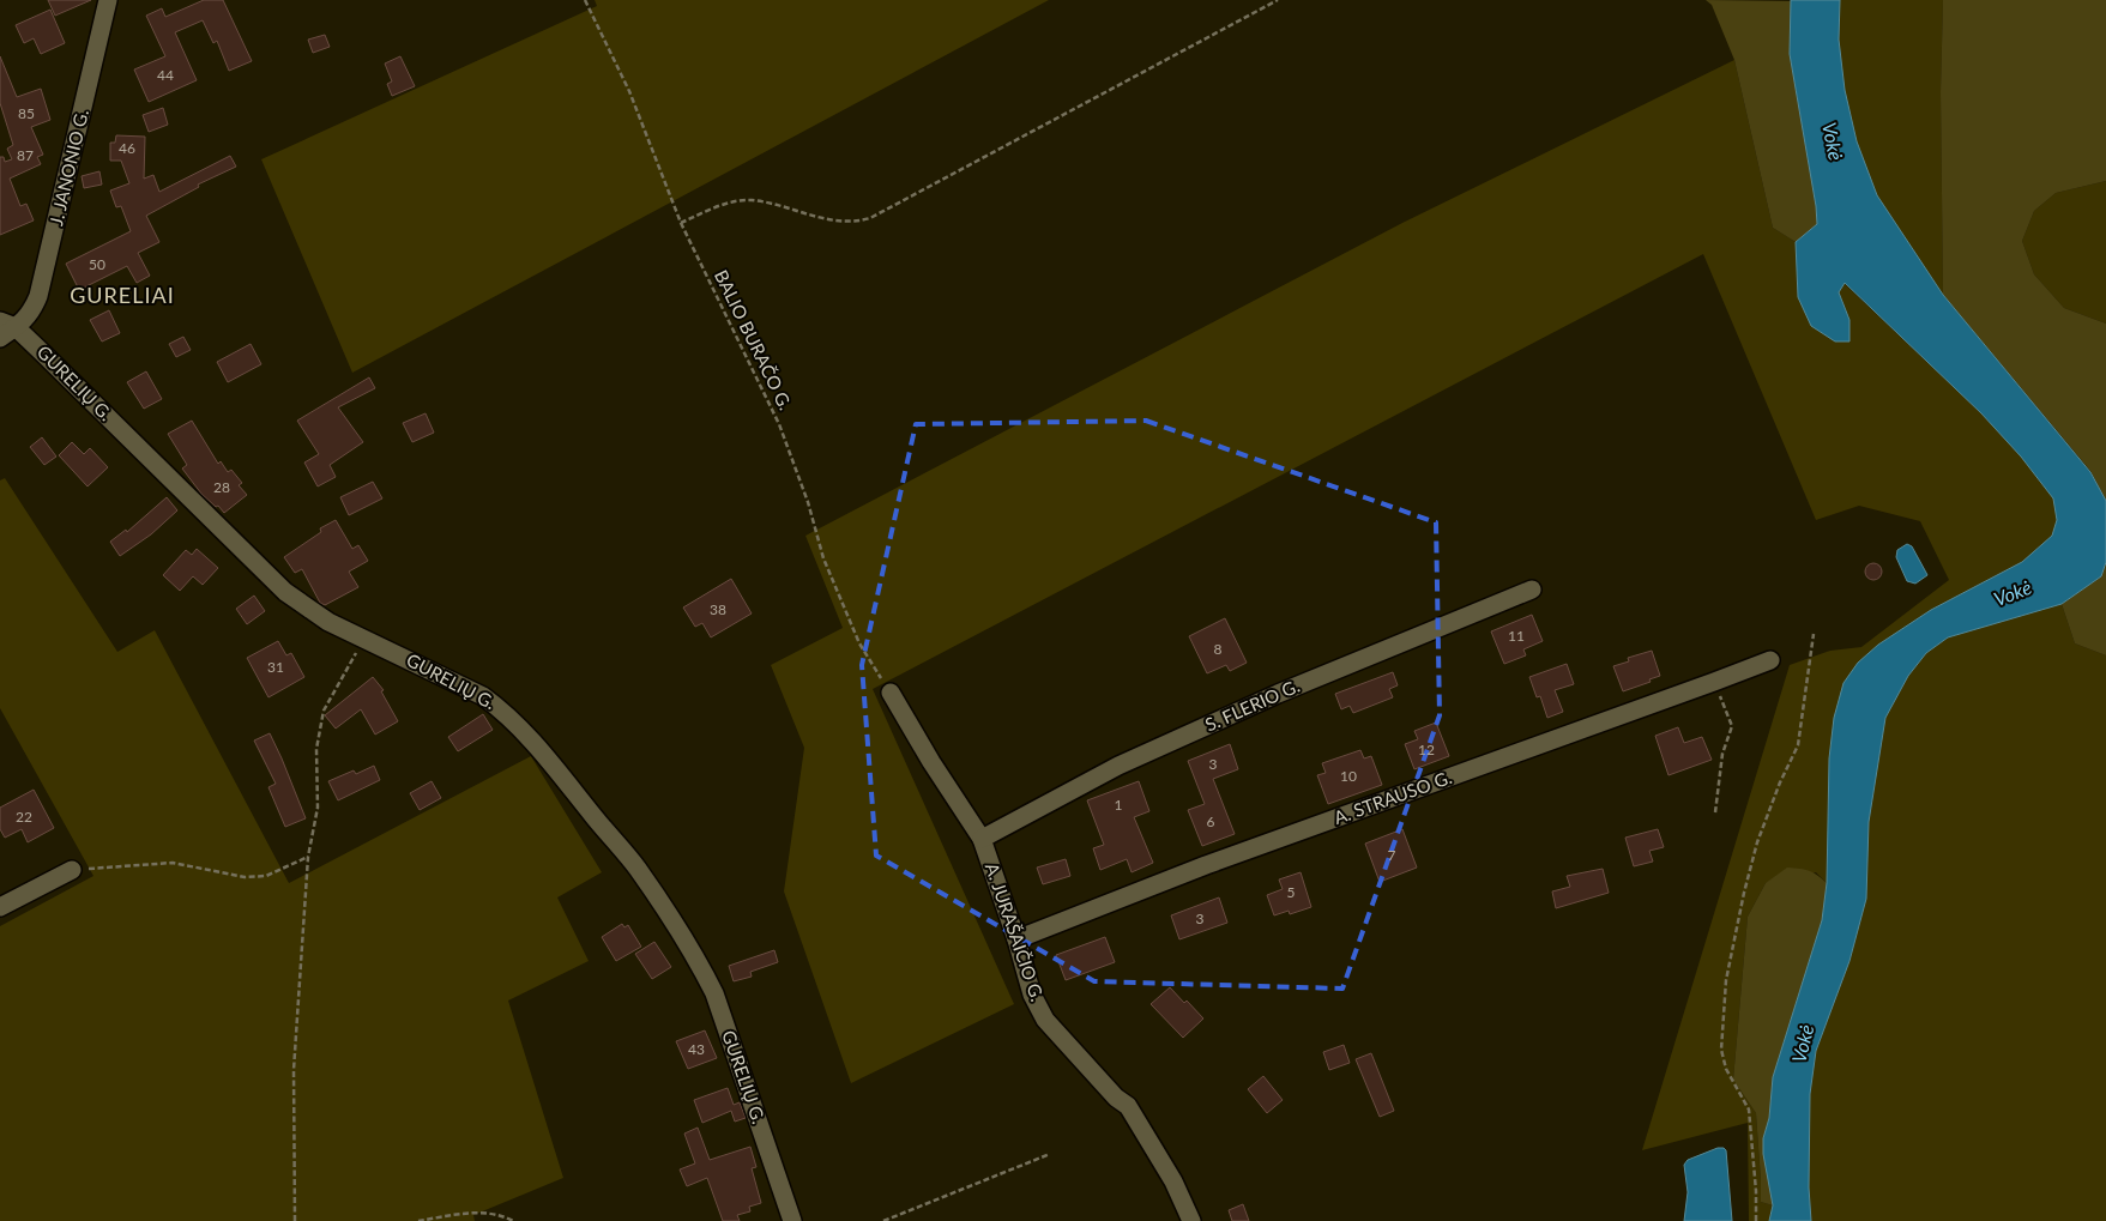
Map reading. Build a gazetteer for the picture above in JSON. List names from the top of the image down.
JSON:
{
  "streets": {
    "street": [
      "J. JANONIO G.",
      "GURELIŲ G.",
      "S. FLERIO G.",
      "A. STRAUSO G.",
      "A. JURAŠAIČIO G."
    ],
    "path": ["BALIO BURAČO G."]
  },
  "crossings": [
    ["J. JANONIO G.", "GURELIŲ G."],
    ["BALIO BURAČO G.", "A. JURAŠAIČIO G."],
    ["S. FLERIO G.", "A. JURAŠAIČIO G."],
    ["A. STRAUSO G.", "A. JURAŠAIČIO G."]
  ],
  "districts": ["GURELIAI"],
  "water": ["Vokė"],
  "house_numbers": [
    "44",
    "85",
    "46",
    "87",
    "50",
    "28",
    "38",
    "11",
    "8",
    "31",
    "12",
    "3",
    "10",
    "1",
    "22",
    "6",
    "7",
    "5",
    "3",
    "43"
  ]
}
